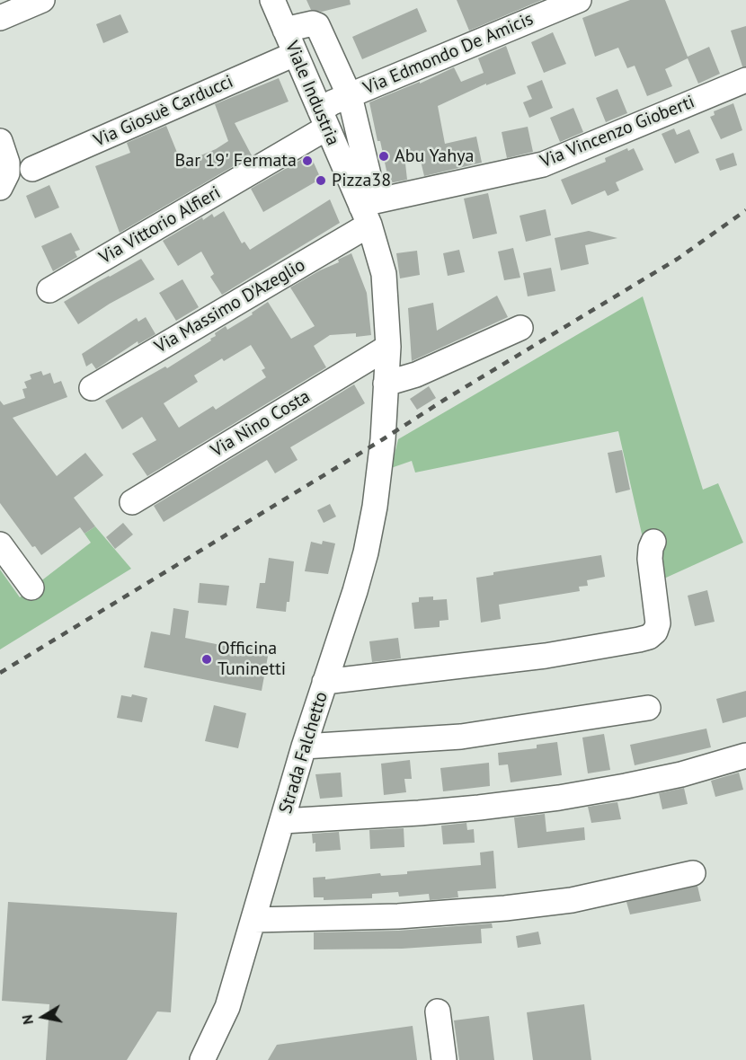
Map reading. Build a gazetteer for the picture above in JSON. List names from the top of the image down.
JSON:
{
  "streets": {
    "street": [
      "Via Edmondo De Amicis",
      "Viale Industria",
      "Via Giosuè Carducci",
      "Via Vincenzo Gioberti",
      "Via Vittorio Alfieri",
      "Via Massimo D'Azeglio",
      "Via Nino Costa",
      "Strada Falchetto"
    ]
  },
  "crossings": [
    ["Via Edmondo De Amicis", "Viale Industria"],
    ["Via Edmondo De Amicis", "Via Vittorio Alfieri"],
    ["Viale Industria", "Via Giosuè Carducci"],
    ["Viale Industria", "Via Vincenzo Gioberti"],
    ["Viale Industria", "Via Vittorio Alfieri"],
    ["Viale Industria", "Via Massimo D'Azeglio"],
    ["Viale Industria", "Via Nino Costa"],
    ["Viale Industria", "Strada Falchetto"],
    ["Via Vincenzo Gioberti", "Via Massimo D'Azeglio"]
  ],
  "places": [
    "Abu Yahya",
    "Bar 19' Fermata",
    "Pizza38",
    "Officina Tuninetti"
  ],
  "north": "left"
}
